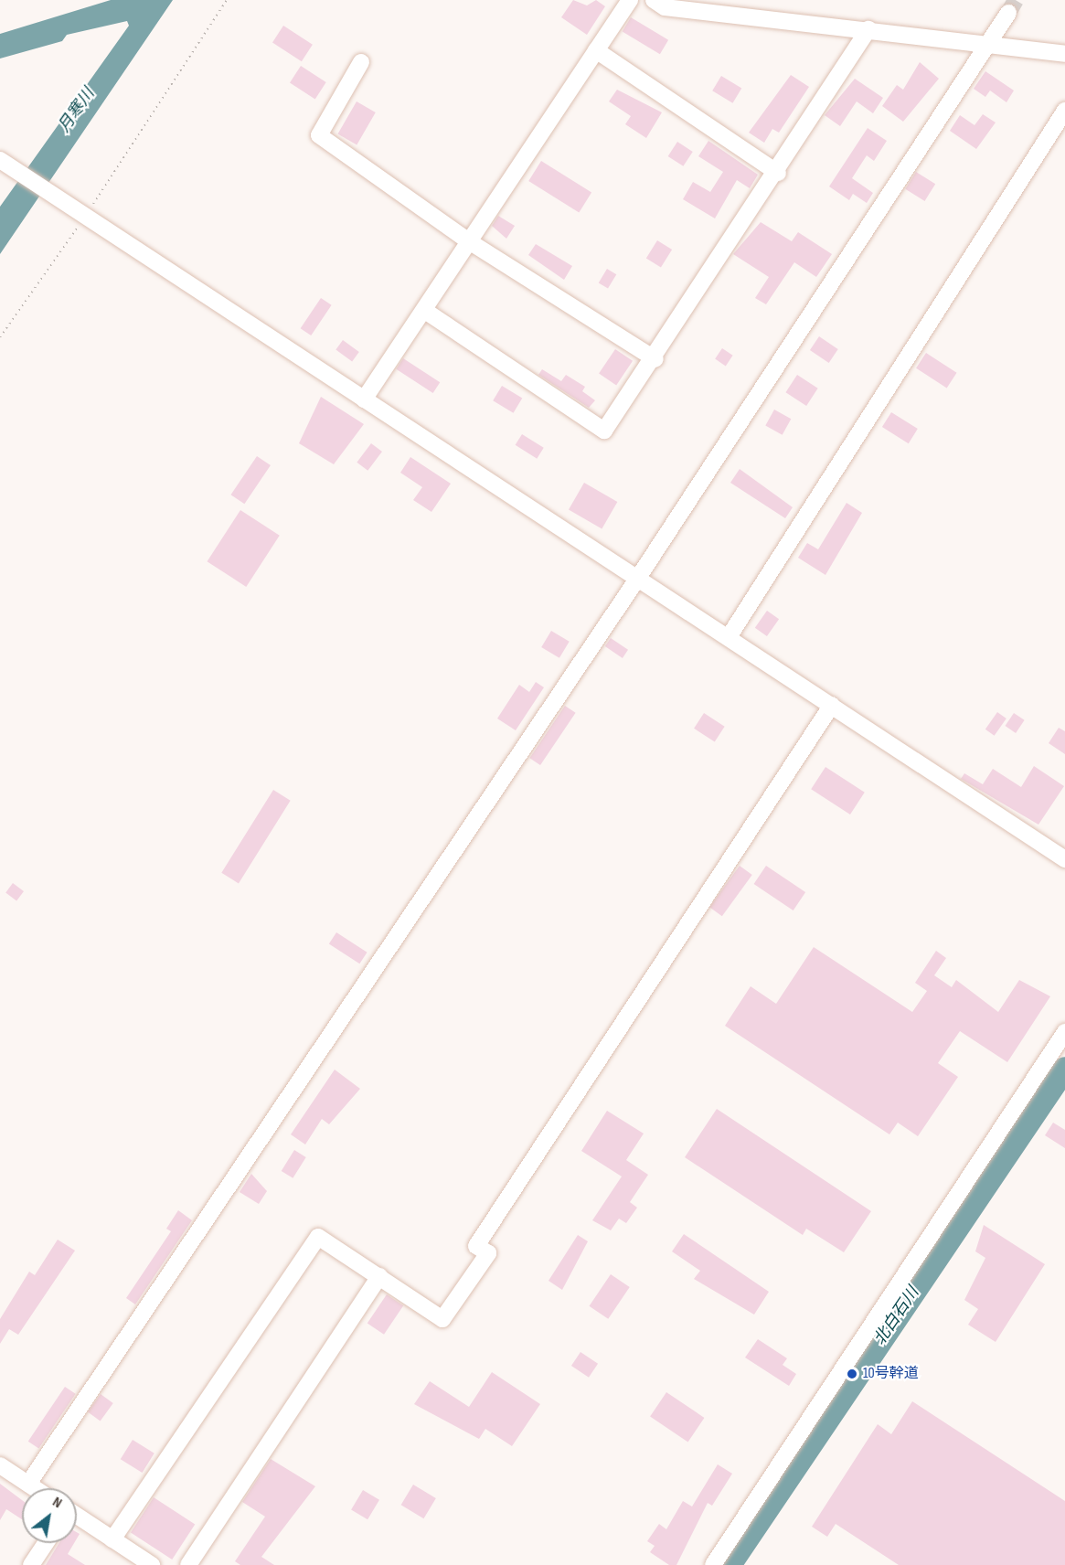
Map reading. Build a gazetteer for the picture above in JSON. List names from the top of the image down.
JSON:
{
  "water": ["月寒川", "北白石川"],
  "places": ["10号幹道"],
  "north": "top right"
}
